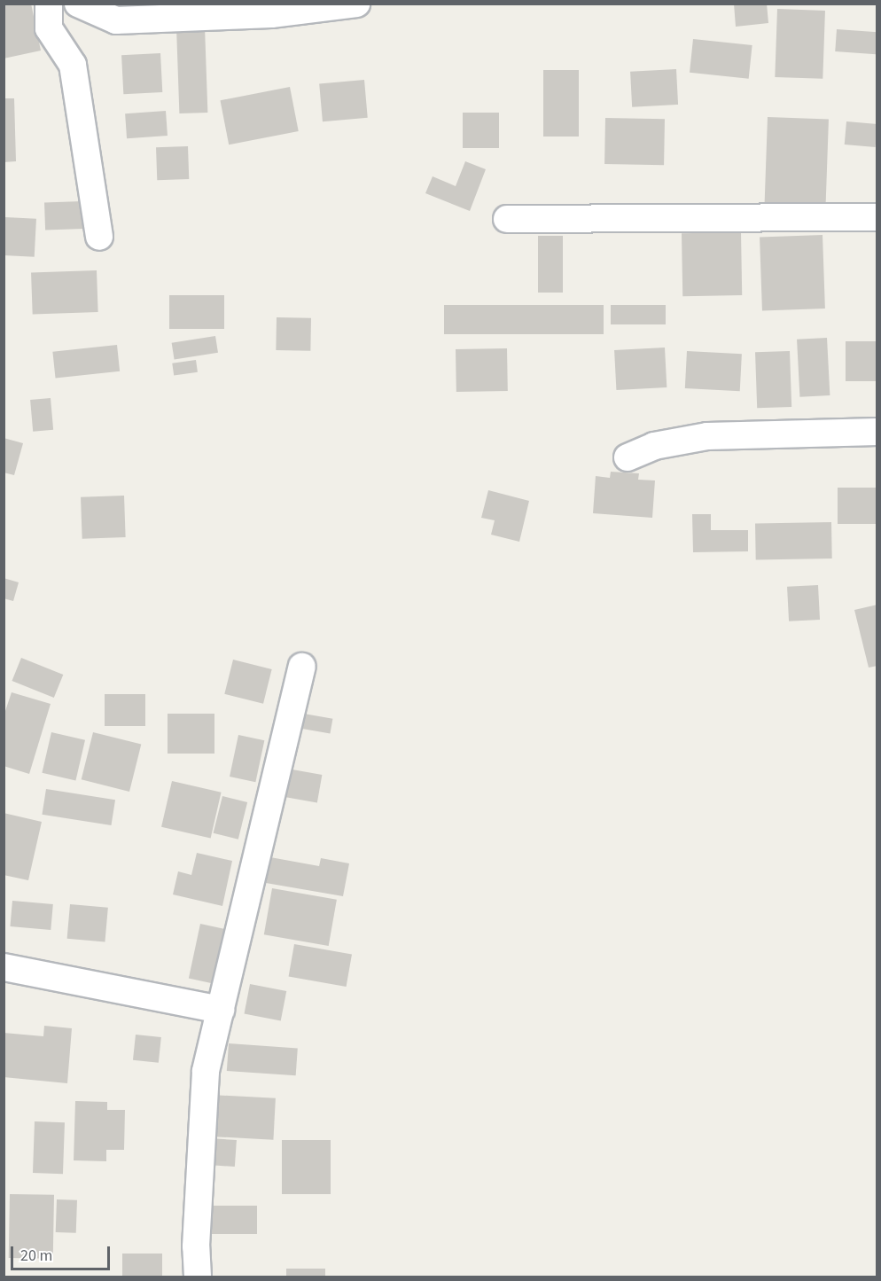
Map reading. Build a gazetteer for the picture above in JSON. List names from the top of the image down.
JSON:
{
  "scale_bar": "20 m"
}
